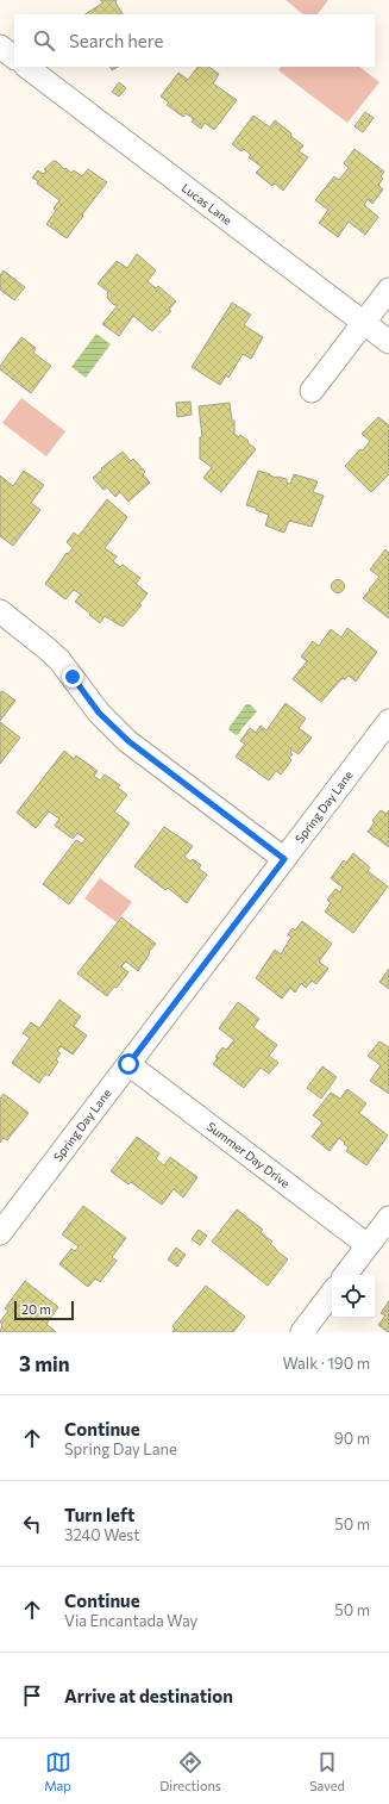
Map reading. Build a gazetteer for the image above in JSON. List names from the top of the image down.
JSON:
{
  "streets": {
    "street": ["Lucas Lane", "Spring Day Lane", "Summer Day Drive"]
  },
  "crossings": [
    ["Spring Day Lane", "Summer Day Drive"]
  ],
  "scale_bar": "20 m",
  "page": {
    "search": "Search here",
    "scale": "20 m",
    "heading": ["3 min", "Walk · 190 m"],
    "list": [
      ["Continue", "Spring Day Lane", "90 m"],
      ["Turn left", "3240 West", "50 m"],
      ["Continue", "Via Encantada Way", "50 m"],
      "Arrive at destination"
    ],
    "nav": ["Map", "Directions", "Saved"]
  }
}
